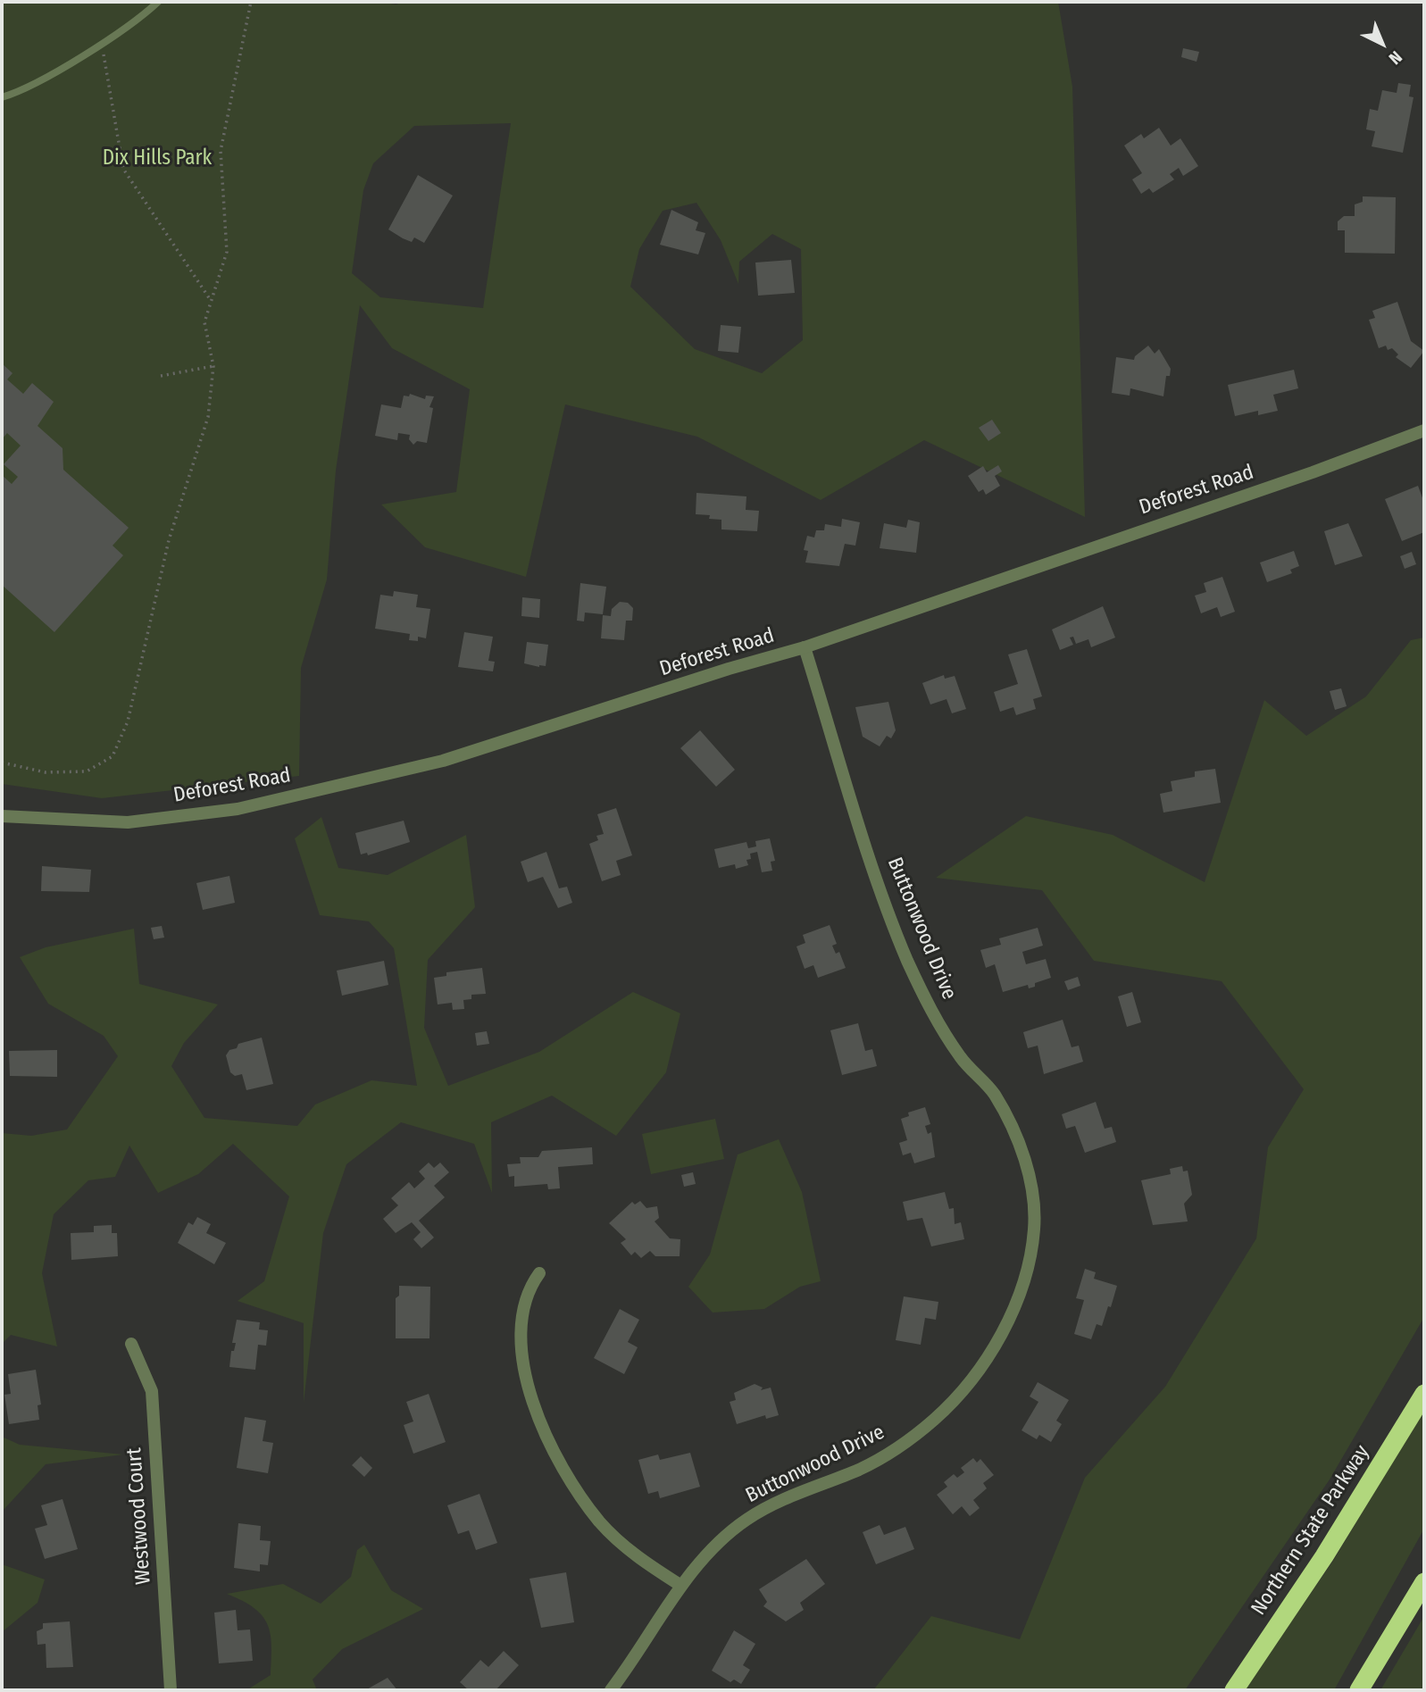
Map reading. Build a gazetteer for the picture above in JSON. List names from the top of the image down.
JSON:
{
  "streets": {
    "highway": ["Northern State Parkway"],
    "street": ["Deforest Road", "Buttonwood Drive", "Westwood Court"]
  },
  "crossings": [
    ["Deforest Road", "Buttonwood Drive"]
  ],
  "parks": ["Dix Hills Park"],
  "north": "bottom right"
}
